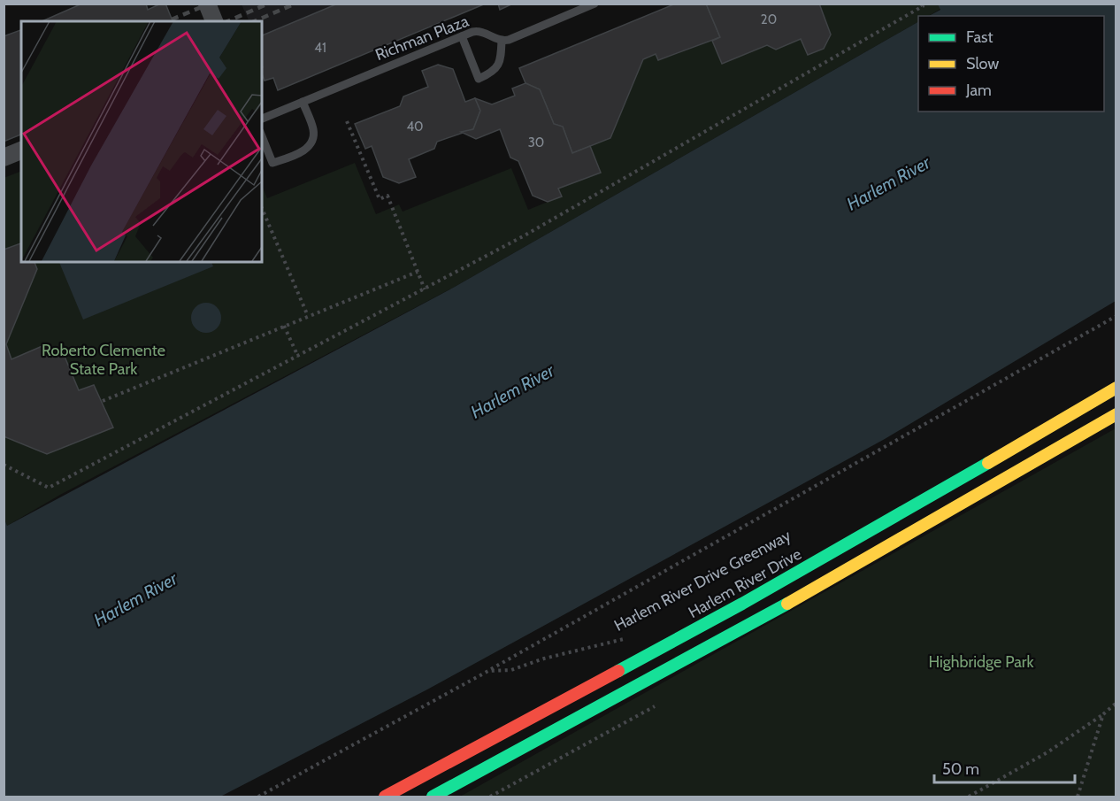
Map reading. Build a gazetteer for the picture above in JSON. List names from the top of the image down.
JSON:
{
  "streets": {
    "highway": ["Harlem River Drive"],
    "lane": ["Richman Plaza"],
    "path": ["Harlem River Drive Greenway"]
  },
  "water": ["Harlem River"],
  "parks": ["Roberto Clemente State Park", "Highbridge Park"],
  "house_numbers": [
    "20",
    "41",
    "40",
    "30"
  ],
  "legend": ["Fast", "Slow", "Jam"],
  "scale_bar": "50 m"
}
